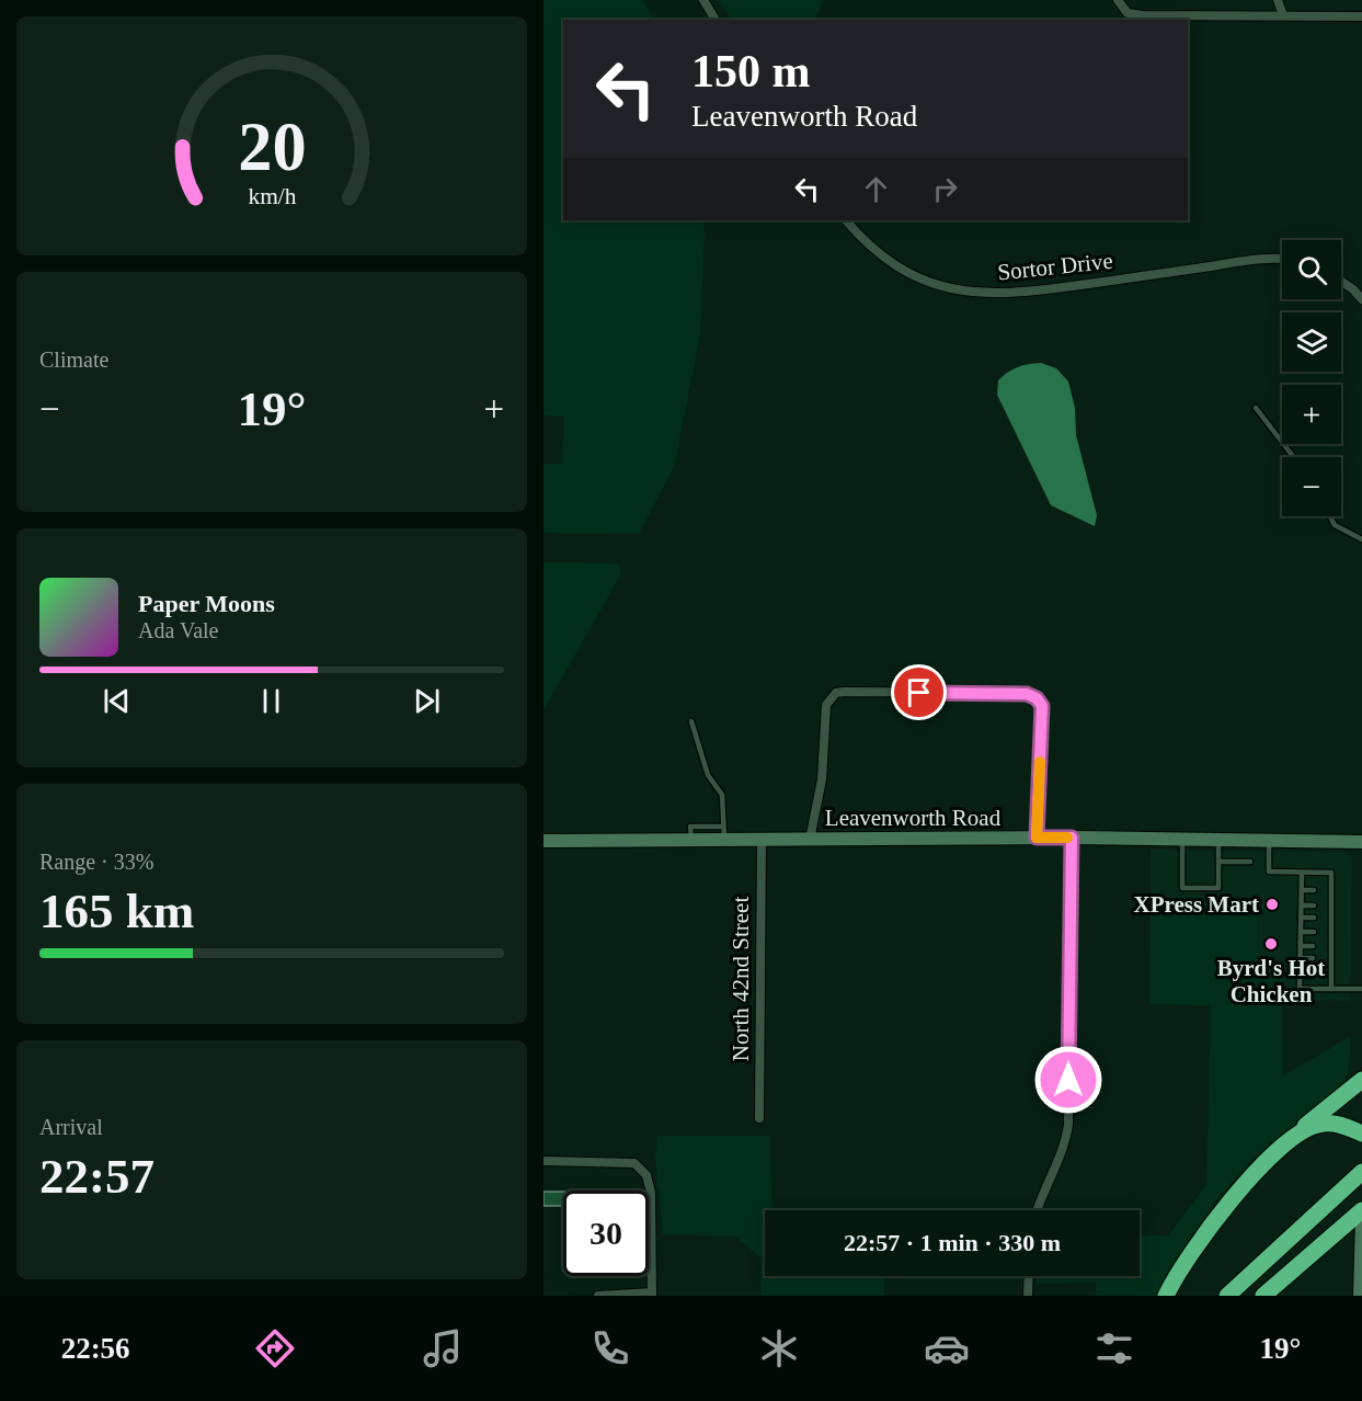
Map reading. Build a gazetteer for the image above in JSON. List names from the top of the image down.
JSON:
{
  "streets": {
    "main road": ["Leavenworth Road"],
    "street": ["Sortor Drive", "North 42nd Street"]
  },
  "crossings": [
    ["Leavenworth Road", "North 42nd Street"]
  ],
  "places": ["XPress Mart", "Byrd's Hot Chicken"],
  "page": {
    "turn": ["150 m", "Leavenworth Road"],
    "map_buttons": ["+", "−"],
    "tile": [
      "Climate",
      ["Range · 33%", "165 km"],
      ["Arrival", "22:57"]
    ],
    "heat": ["−", "19°", "+"],
    "song": ["Paper Moons", "Ada Vale"],
    "limit": "30",
    "trip": "22:57 · 1 min · 330 m",
    "tabs": ["22:56", "19°"],
    "gauge": ["20", "km/h"]
  }
}
